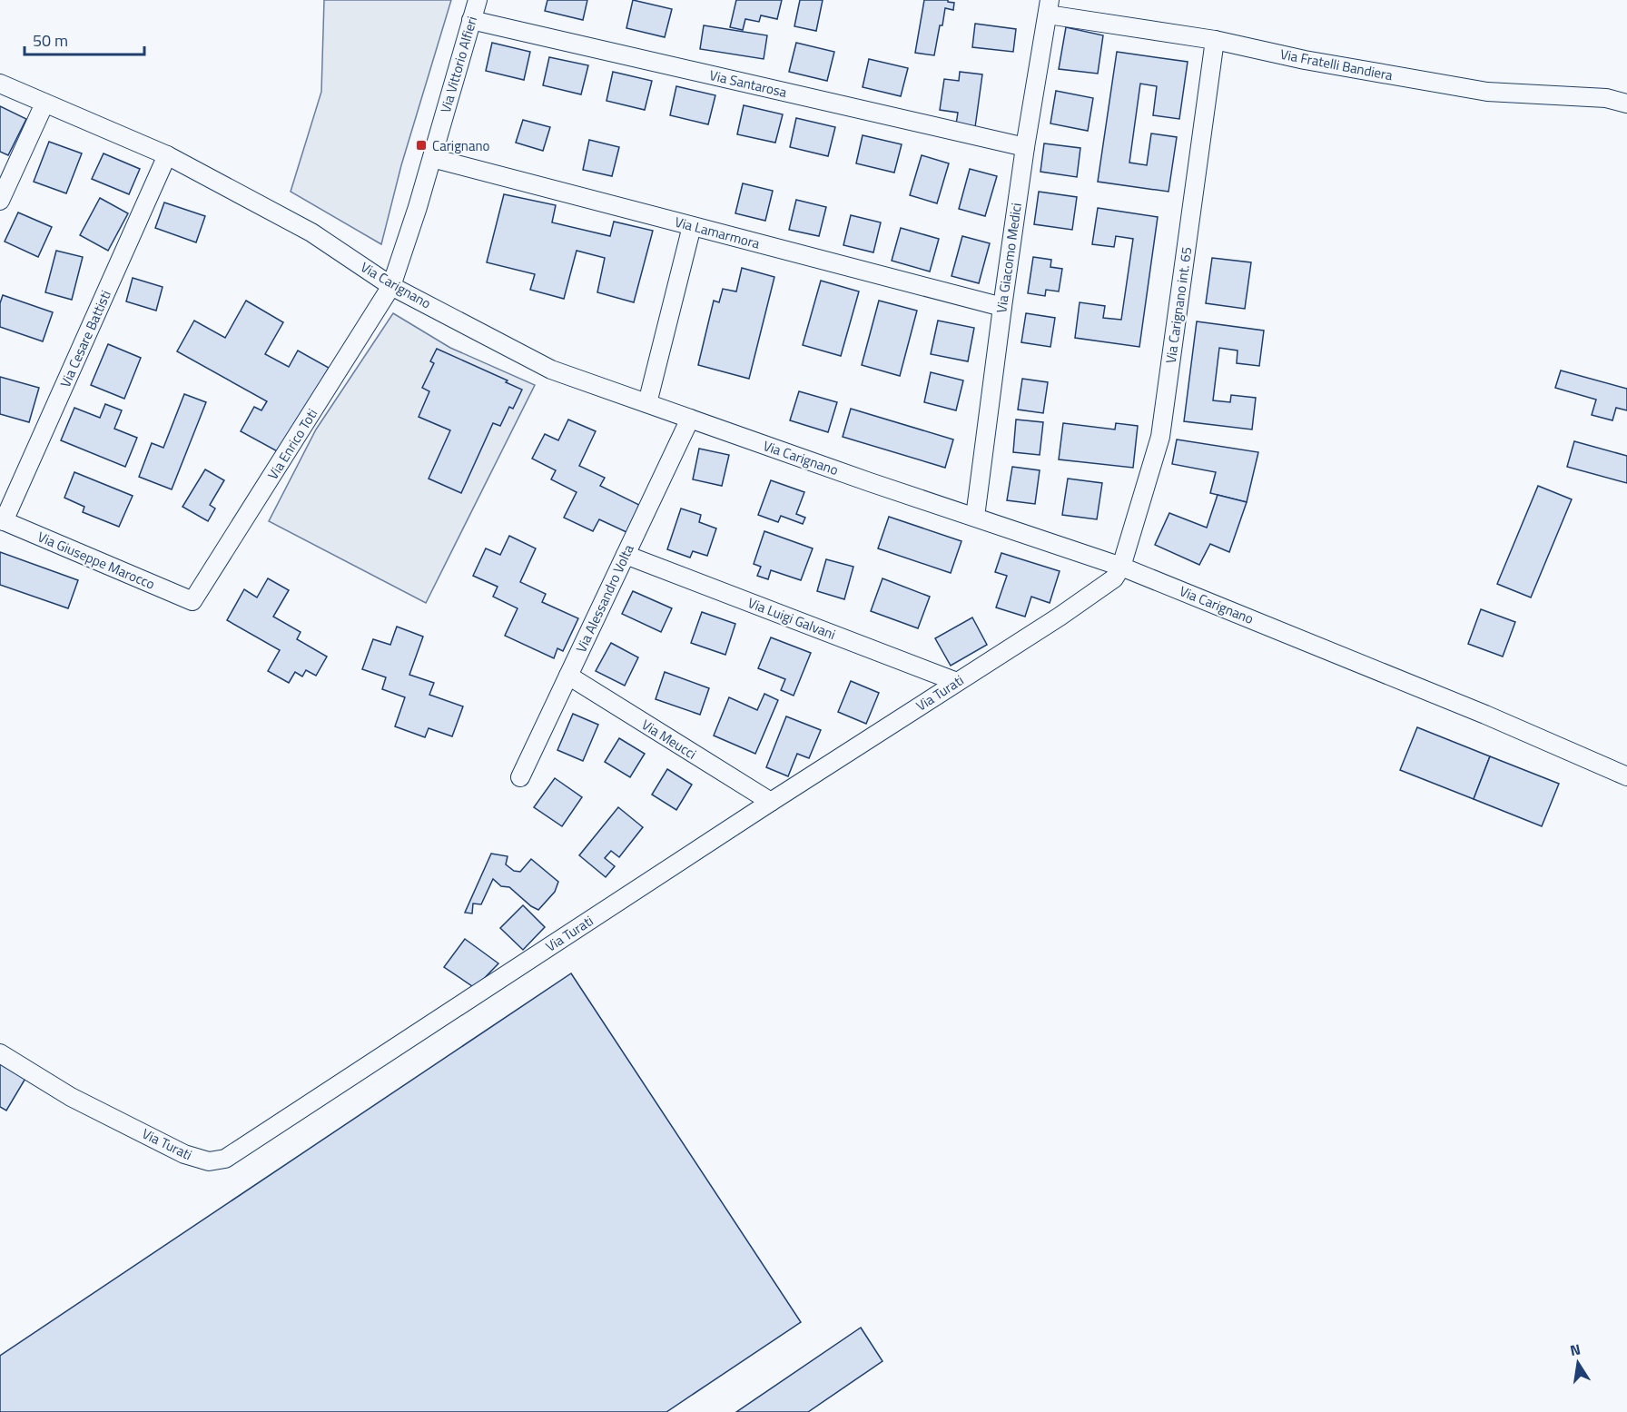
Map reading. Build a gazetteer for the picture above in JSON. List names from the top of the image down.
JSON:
{
  "streets": {
    "street": [
      "Via Vittorio Alfieri",
      "Via Fratelli Bandiera",
      "Via Santarosa",
      "Via Lamarmora",
      "Via Giacomo Medici",
      "Via Carignano",
      "Via Carignano int. 65",
      "Via Cesare Battisti",
      "Via Enrico Toti",
      "Via Giuseppe Marocco",
      "Via Alessandro Volta",
      "Via Luigi Galvani",
      "Via Turati",
      "Via Meucci"
    ]
  },
  "crossings": [
    ["Via Vittorio Alfieri", "Via Santarosa"],
    ["Via Vittorio Alfieri", "Via Lamarmora"],
    ["Via Vittorio Alfieri", "Via Carignano"],
    ["Via Vittorio Alfieri", "Via Enrico Toti"],
    ["Via Fratelli Bandiera", "Via Giacomo Medici"],
    ["Via Fratelli Bandiera", "Via Carignano int. 65"],
    ["Via Santarosa", "Via Giacomo Medici"],
    ["Via Lamarmora", "Via Giacomo Medici"],
    ["Via Giacomo Medici", "Via Carignano"],
    ["Via Carignano", "Via Carignano int. 65"],
    ["Via Carignano", "Via Cesare Battisti"],
    ["Via Carignano", "Via Enrico Toti"],
    ["Via Carignano", "Via Alessandro Volta"],
    ["Via Carignano", "Via Turati"],
    ["Via Carignano int. 65", "Via Turati"],
    ["Via Cesare Battisti", "Via Giuseppe Marocco"],
    ["Via Enrico Toti", "Via Giuseppe Marocco"],
    ["Via Alessandro Volta", "Via Luigi Galvani"],
    ["Via Alessandro Volta", "Via Meucci"],
    ["Via Luigi Galvani", "Via Turati"],
    ["Via Turati", "Via Meucci"]
  ],
  "places": {
    "transit": ["Carignano"]
  },
  "scale_bar": "50 m",
  "north": "top"
}
